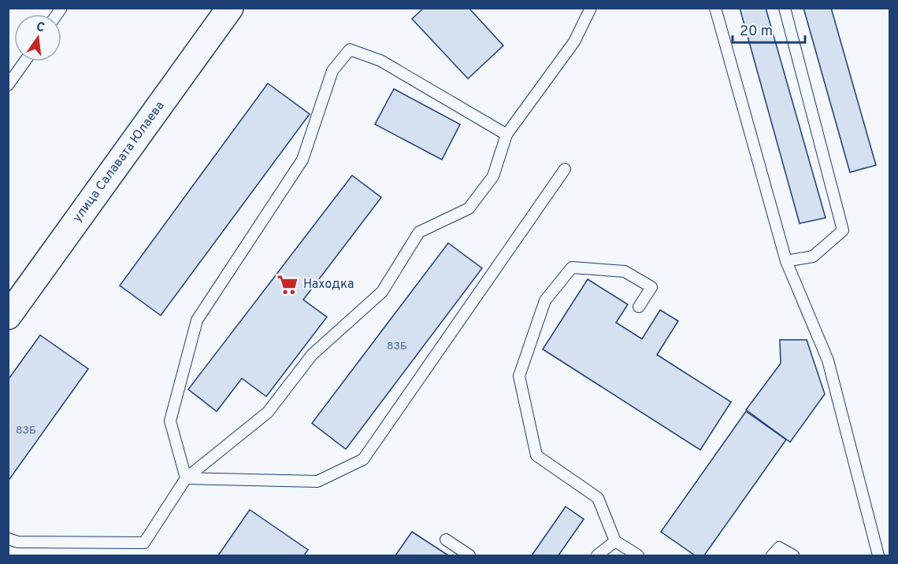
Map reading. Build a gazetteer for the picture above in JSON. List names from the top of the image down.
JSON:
{
  "streets": {
    "street": ["улица Салавата Юлаева"]
  },
  "places": {
    "supermarket": ["Находка"]
  },
  "house_numbers": ["83Б", "83Б"],
  "scale_bar": "20 m",
  "north": "top"
}
